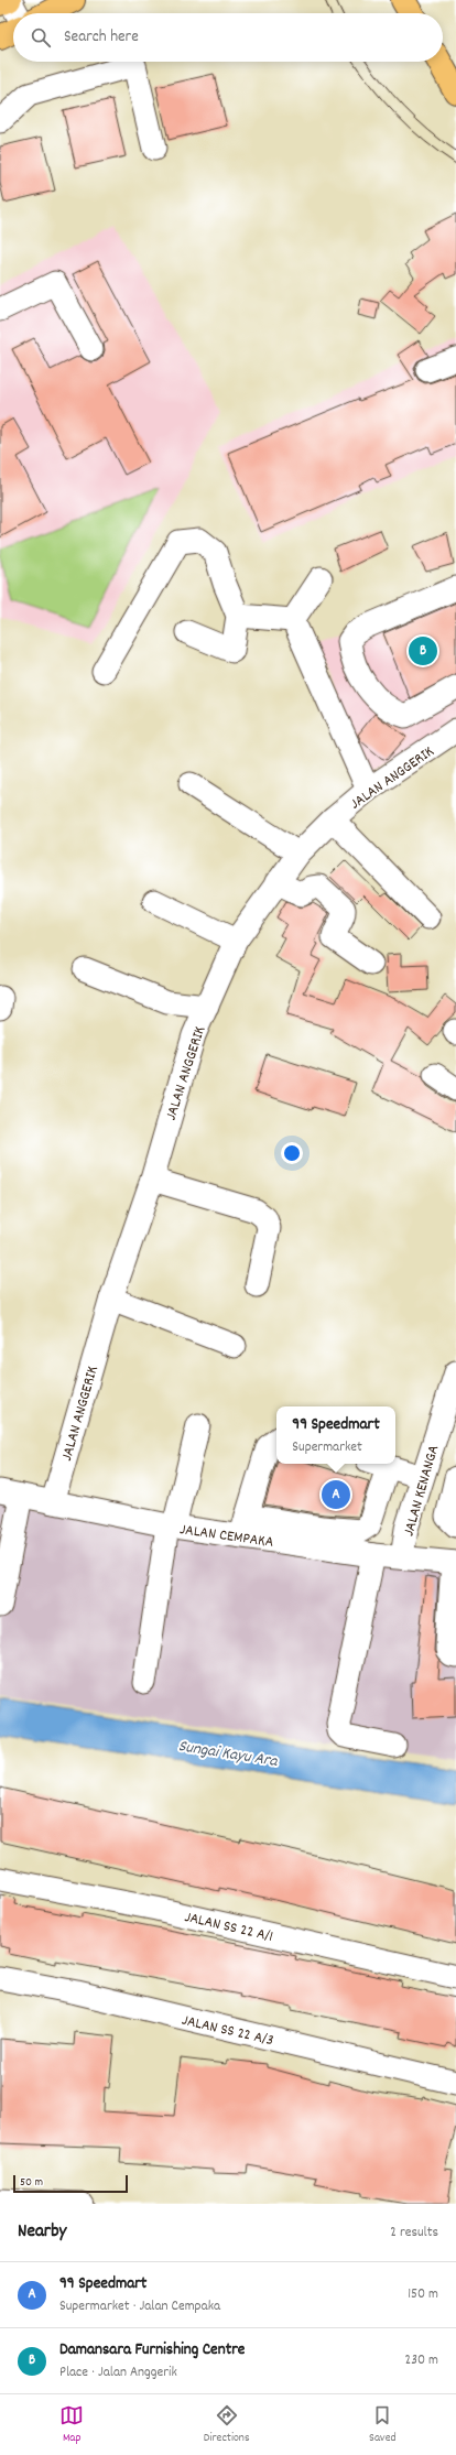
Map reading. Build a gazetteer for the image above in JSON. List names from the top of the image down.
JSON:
{
  "streets": {
    "street": [
      "JALAN ANGGERIK",
      "JALAN KENANGA",
      "JALAN CEMPAKA",
      "JALAN SS 22 A/1",
      "JALAN SS 22 A/3"
    ]
  },
  "crossings": [
    ["JALAN ANGGERIK", "JALAN CEMPAKA"],
    ["JALAN KENANGA", "JALAN CEMPAKA"]
  ],
  "water": ["Sungai Kayu Ara"],
  "scale_bar": "50 m",
  "page": {
    "search": "Search here",
    "pins": ["B", "A"],
    "popup": ["99 Speedmart", "Supermarket"],
    "scale": "50 m",
    "heading": ["Nearby", "2 results"],
    "list": [
      {
        "mark": "A",
        "name": "99 Speedmart",
        "note": "Supermarket · Jalan Cempaka",
        "value": "150 m"
      },
      {
        "mark": "B",
        "name": "Damansara Furnishing Centre",
        "note": "Place · Jalan Anggerik",
        "value": "230 m"
      }
    ],
    "nav": ["Map", "Directions", "Saved"]
  }
}
